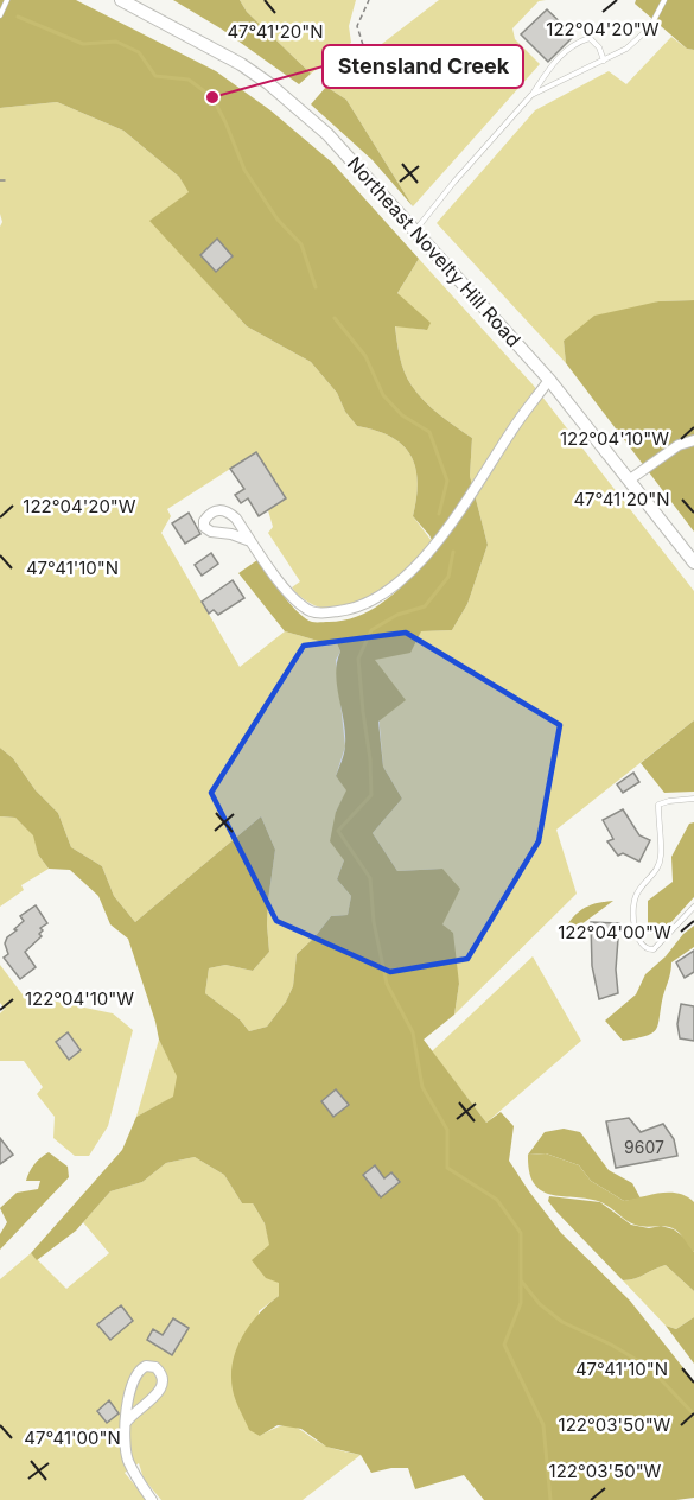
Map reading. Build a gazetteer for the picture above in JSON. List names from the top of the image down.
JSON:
{
  "streets": {
    "main road": ["Northeast Novelty Hill Road"]
  },
  "places": ["Stensland Creek"],
  "house_numbers": ["9607"],
  "coordinates": [
    "122°04'20\"W",
    "47°41'20\"N",
    "122°04'10\"W",
    "47°41'10\"N",
    "122°04'00\"W",
    "122°03'50\"W",
    "47°41'00\"N"
  ]
}
